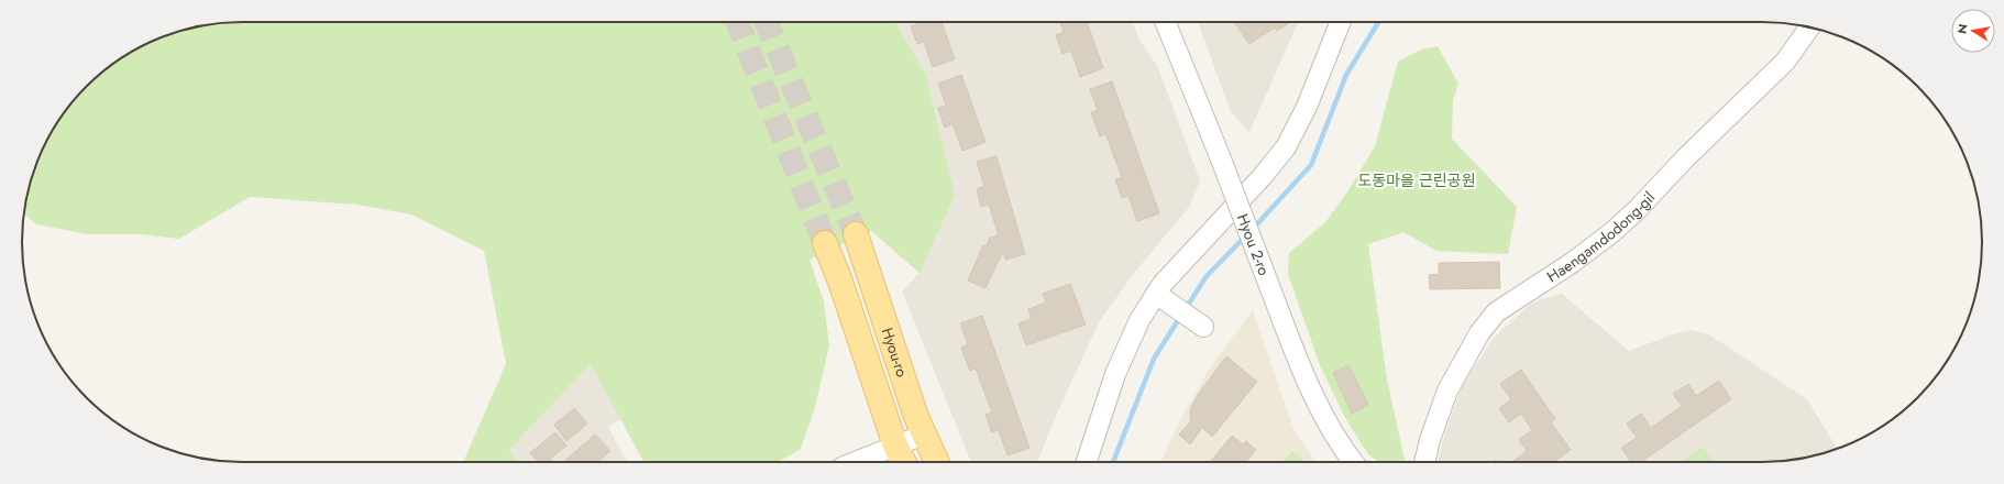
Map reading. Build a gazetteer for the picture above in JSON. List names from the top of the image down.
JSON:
{
  "streets": {
    "main road": ["Hyou-ro"],
    "street": ["Haengamdodong-gil", "Hyou 2-ro"]
  },
  "parks": ["도동마을 근린공원"],
  "north": "left"
}
